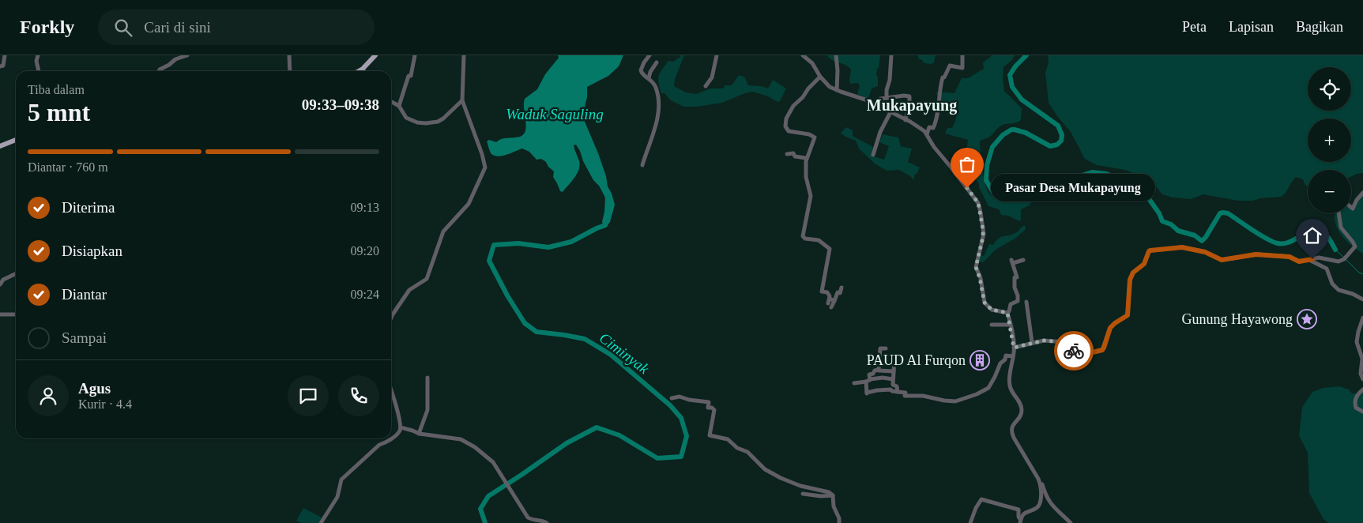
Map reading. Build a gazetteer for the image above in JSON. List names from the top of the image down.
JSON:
{
  "districts": ["Mukapayung"],
  "water": ["Waduk Saguling", "Ciminyak"],
  "places": {
    "other": ["Pasar Desa Mukapayung"],
    "place": ["Gunung Hayawong"],
    "building": ["PAUD Al Furqon"]
  },
  "page": {
    "header": "Forkly",
    "search": "Cari di sini",
    "nav": ["Peta", "Lapisan", "Bagikan"],
    "map_buttons": ["+", "−"],
    "heading": ["5 mnt", "Tiba dalam", "09:33–09:38"],
    "panel": ["Agus", "Kurir · 4.4"],
    "bar": "Diantar · 760 m",
    "bubble": "Pasar Desa Mukapayung",
    "list": [
      ["Diterima", "09:13"],
      ["Disiapkan", "09:20"],
      ["Diantar", "09:24"],
      "Sampai"
    ]
  }
}
